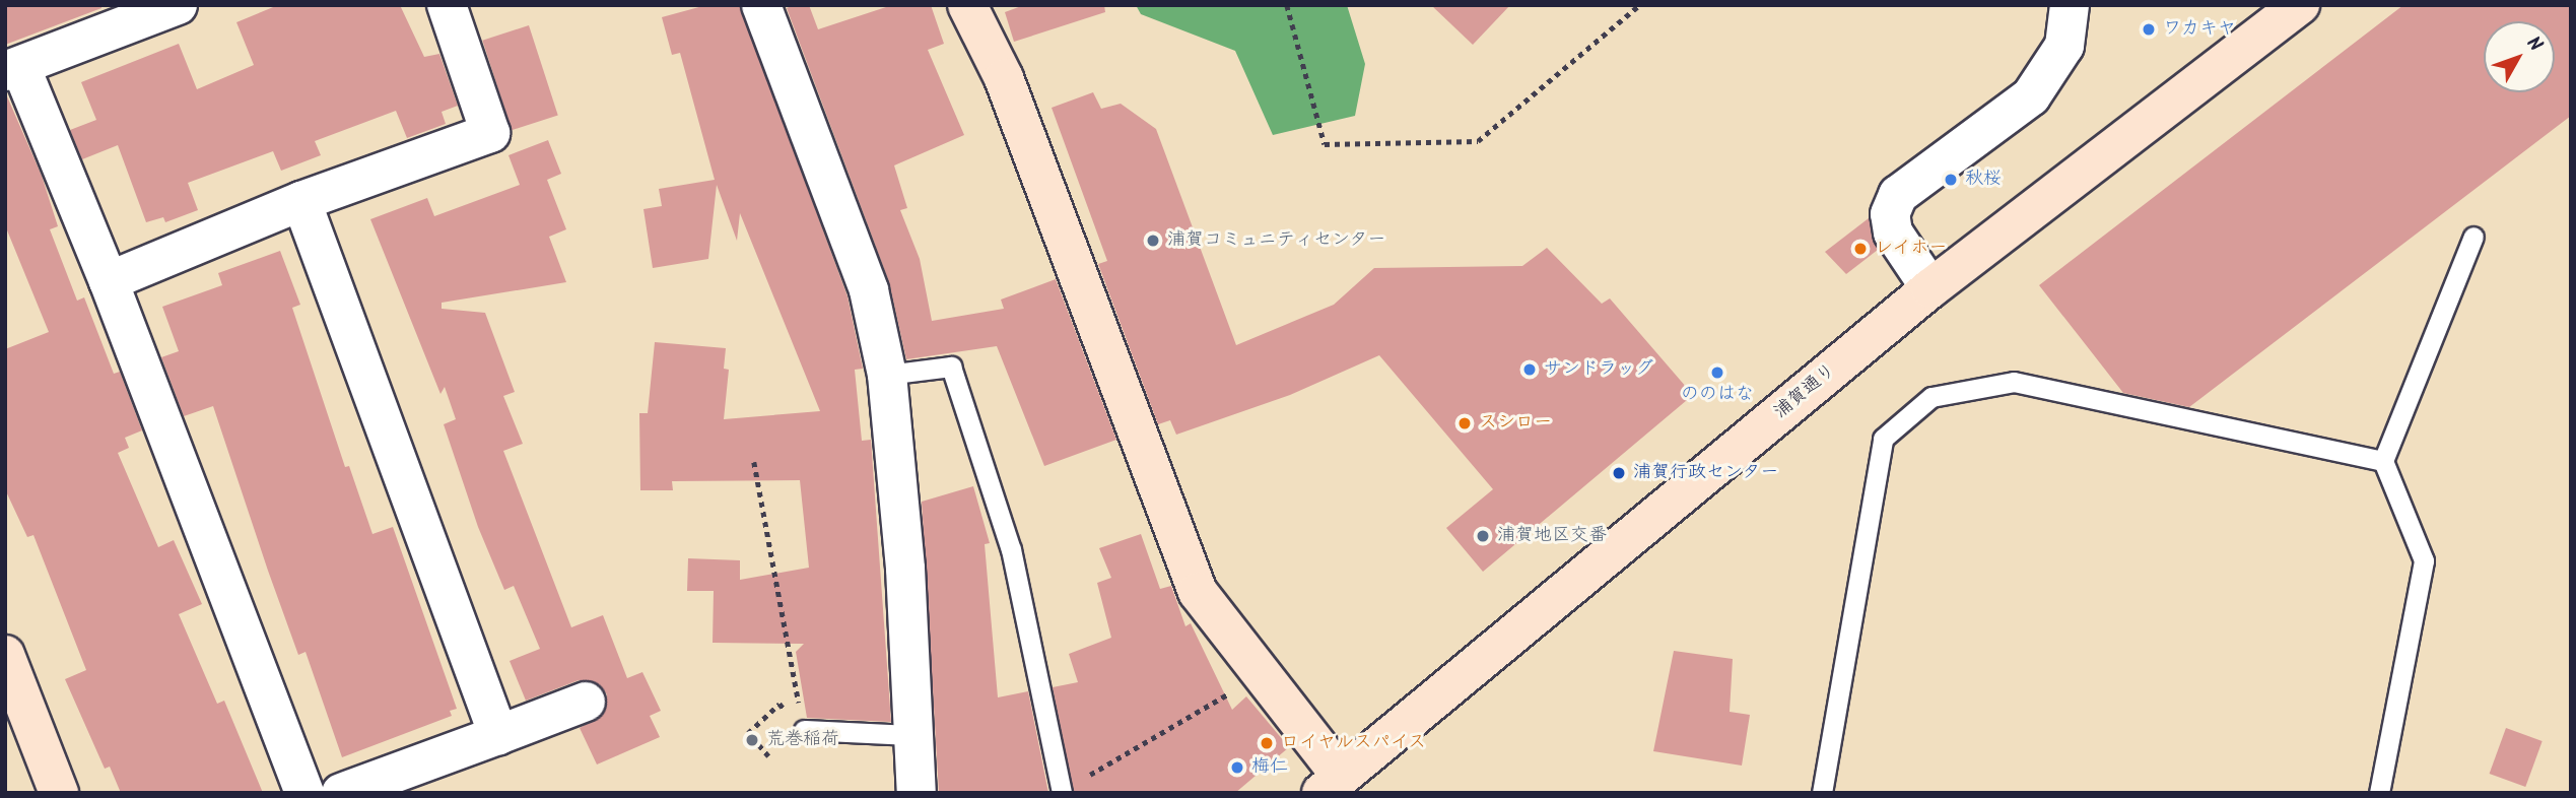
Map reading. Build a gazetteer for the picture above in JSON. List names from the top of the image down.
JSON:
{
  "streets": {
    "main road": ["浦賀通り"]
  },
  "places": [
    "ワカキヤ",
    "秋桜",
    "浦賀コミュニティセンター",
    "レイホー",
    "サンドラッグ",
    "ののはな",
    "スシロー",
    "浦賀行政センター",
    "浦賀地区交番",
    "荒巻稲荷",
    "ロイヤルスパイス",
    "梅仁"
  ],
  "north": "top right"
}
